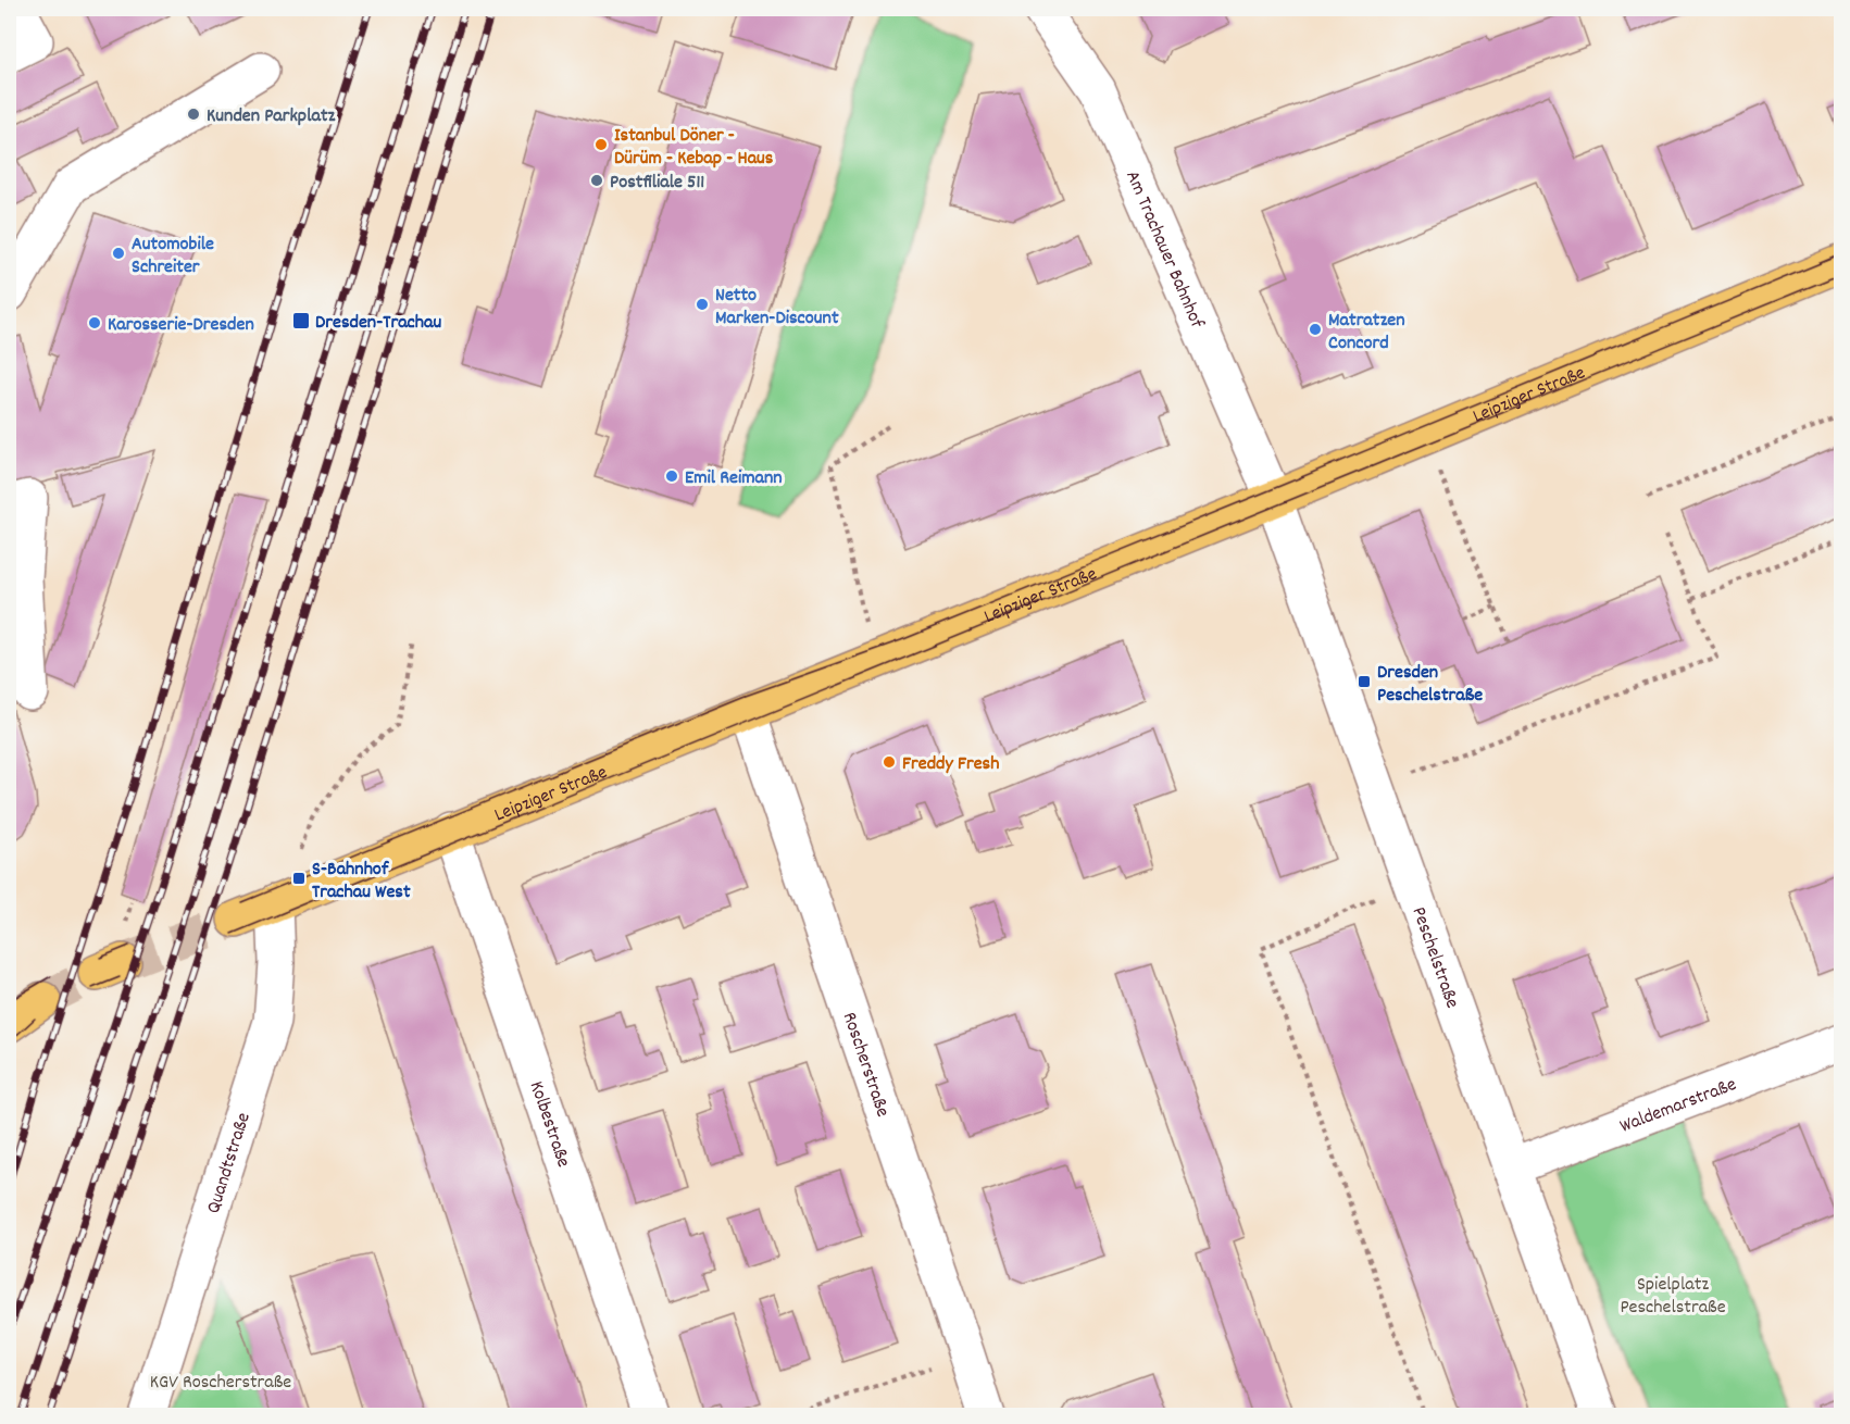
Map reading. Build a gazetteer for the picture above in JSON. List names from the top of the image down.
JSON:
{
  "streets": {
    "main road": ["Leipziger Straße"],
    "street": [
      "Am Trachauer Bahnhof",
      "Peschelstraße",
      "Roscherstraße",
      "Waldemarstraße",
      "Kolbestraße",
      "Quandtstraße"
    ]
  },
  "crossings": [
    ["Am Trachauer Bahnhof", "Leipziger Straße"],
    ["Am Trachauer Bahnhof", "Peschelstraße"],
    ["Leipziger Straße", "Peschelstraße"],
    ["Leipziger Straße", "Roscherstraße"],
    ["Leipziger Straße", "Kolbestraße"],
    ["Leipziger Straße", "Quandtstraße"],
    ["Peschelstraße", "Waldemarstraße"]
  ],
  "parks": ["Spielplatz Peschelstraße", "KGV Roscherstraße"],
  "places": {
    "other": [
      "Kunden Parkplatz",
      "Istanbul Döner - Dürüm - Kebap - Haus",
      "Postfiliale 511",
      "Automobile Schreiter",
      "Netto Marken-Discount",
      "Karosserie-Dresden",
      "Matratzen Concord",
      "Emil Reimann",
      "Freddy Fresh"
    ],
    "transit": ["Dresden-Trachau", "Dresden Peschelstraße", "S-Bahnhof Trachau West"]
  }
}
